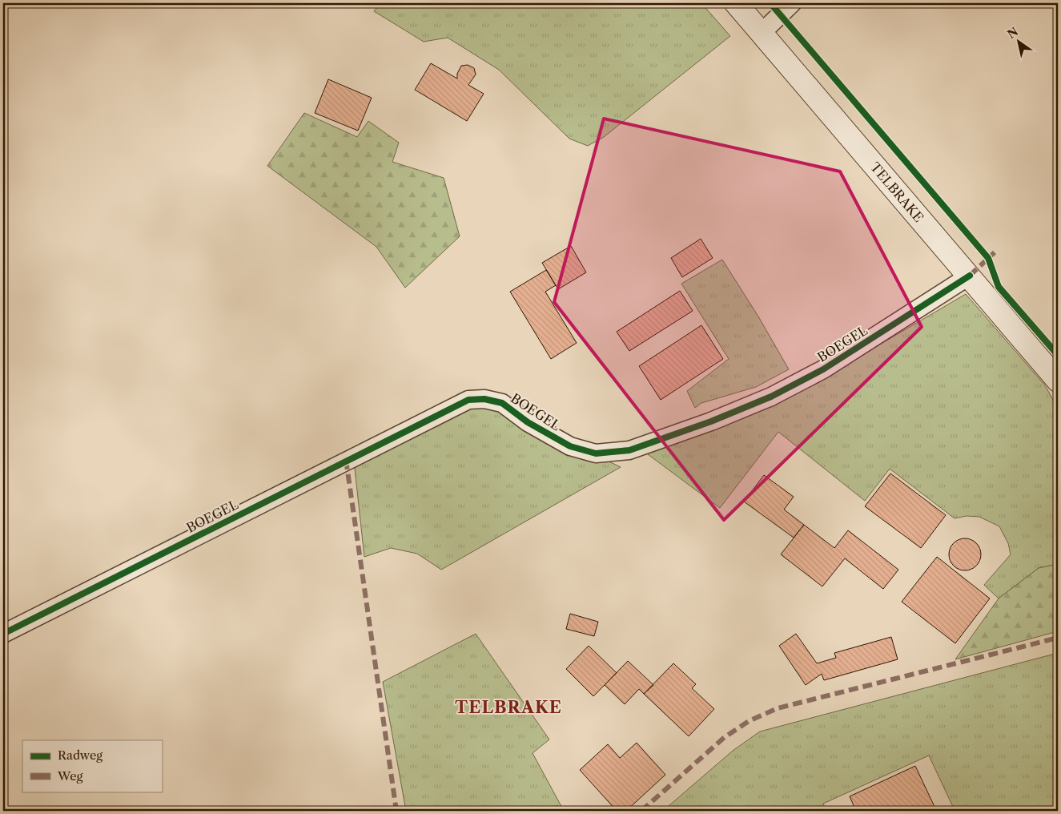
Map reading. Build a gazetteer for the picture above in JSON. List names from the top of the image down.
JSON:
{
  "streets": {
    "street": ["TELBRAKE", "BOEGEL"]
  },
  "crossings": [
    ["TELBRAKE", "BOEGEL"]
  ],
  "districts": ["TELBRAKE"],
  "legend": ["Radweg", "Weg"],
  "north": "top left"
}
